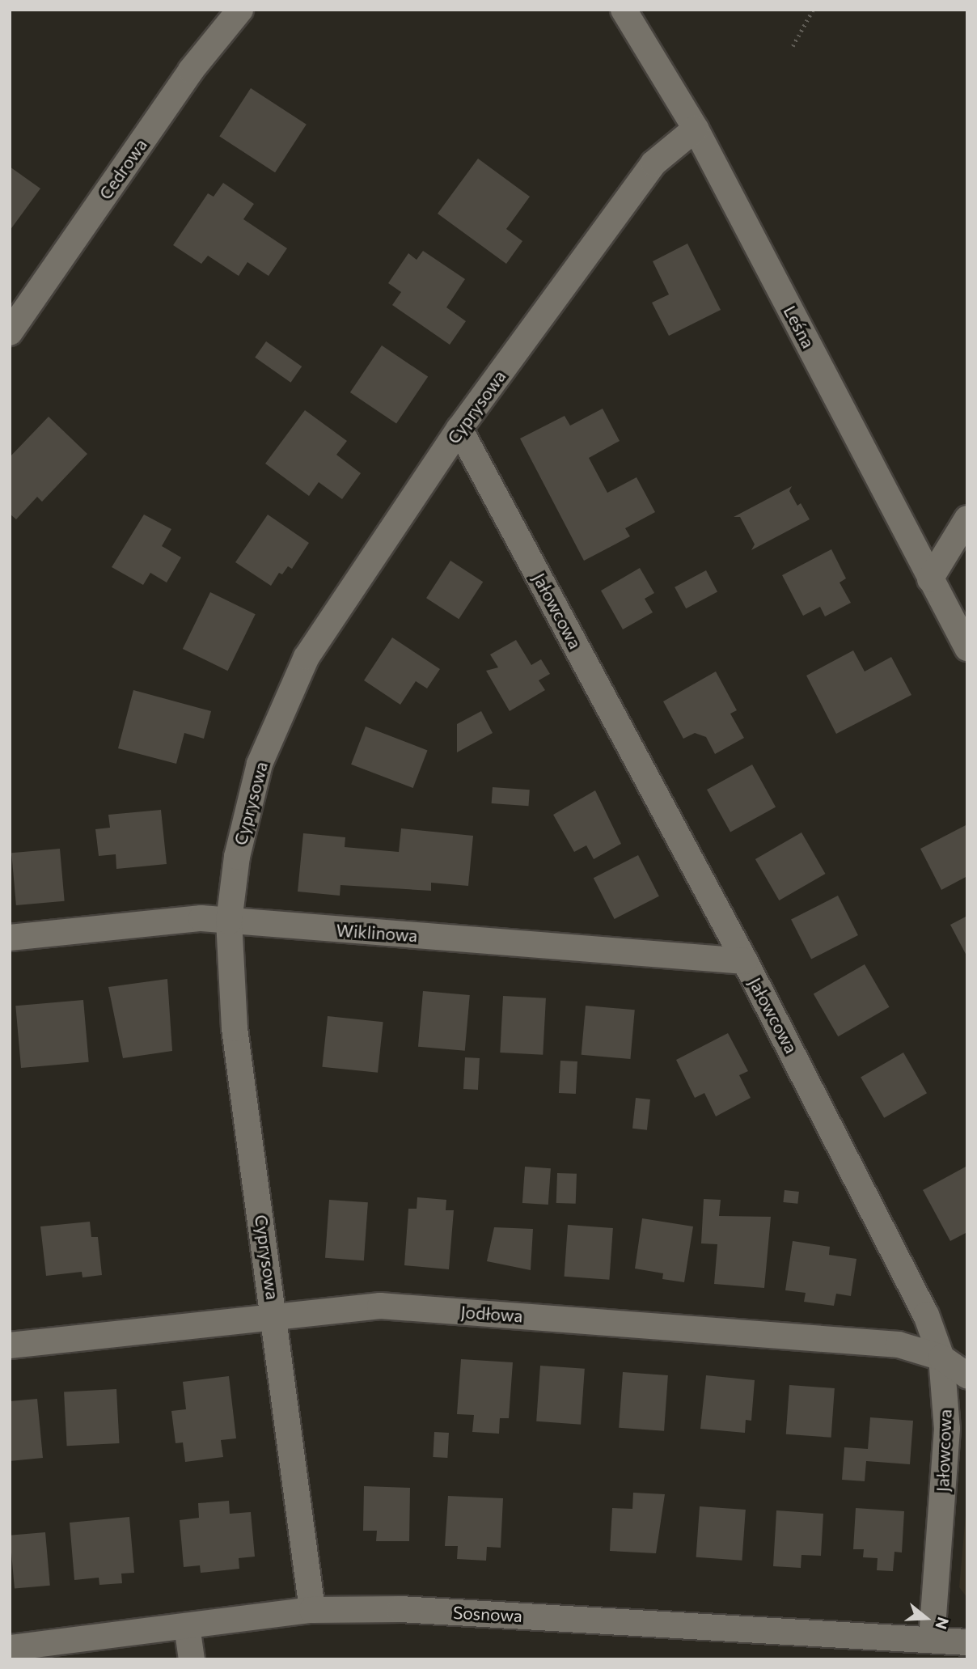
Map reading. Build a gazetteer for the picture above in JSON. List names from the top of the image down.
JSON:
{
  "streets": {
    "street": [
      "Cedrowa",
      "Leśna",
      "Cyprysowa",
      "Jałowcowa",
      "Wiklinowa",
      "Jodłowa",
      "Sosnowa"
    ]
  },
  "crossings": [
    ["Leśna", "Cyprysowa"],
    ["Cyprysowa", "Jałowcowa"],
    ["Cyprysowa", "Wiklinowa"],
    ["Cyprysowa", "Jodłowa"],
    ["Cyprysowa", "Sosnowa"],
    ["Jałowcowa", "Wiklinowa"],
    ["Jałowcowa", "Jodłowa"],
    ["Jałowcowa", "Sosnowa"]
  ],
  "north": "right"
}
